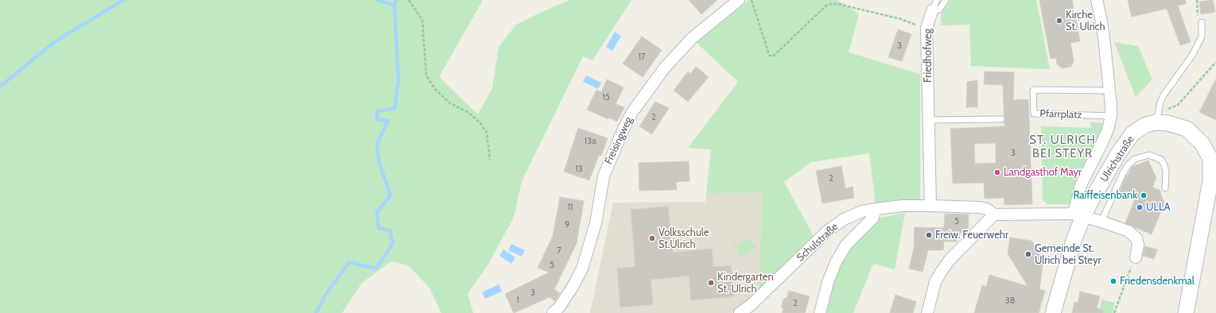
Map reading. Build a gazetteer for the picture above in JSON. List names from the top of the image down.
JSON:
{
  "streets": {
    "street": [
      "Friedhofweg",
      "Freisingweg",
      "Ulrichstraße",
      "Schulstraße"
    ],
    "lane": ["Pfarrplatz"]
  },
  "crossings": [
    ["Friedhofweg", "Schulstraße"]
  ],
  "districts": ["ST. ULRICH BEI STEYR"],
  "places": [
    "Kirche St. Ulrich",
    "Landgasthof Mayr",
    "Raiffeisenbank",
    "ULLA",
    "Freiw. Feuerwehr",
    "Volksschule St.Ulrich",
    "Gemeinde St. Ulrich bei Steyr",
    "Friedensdenkmal",
    "Kindergarten St. Ulrich"
  ],
  "house_numbers": [
    "3",
    "17",
    "15",
    "2",
    "13a",
    "3",
    "13",
    "2",
    "11",
    "5",
    "9",
    "7",
    "5",
    "3",
    "1",
    "38",
    "2"
  ]
}
